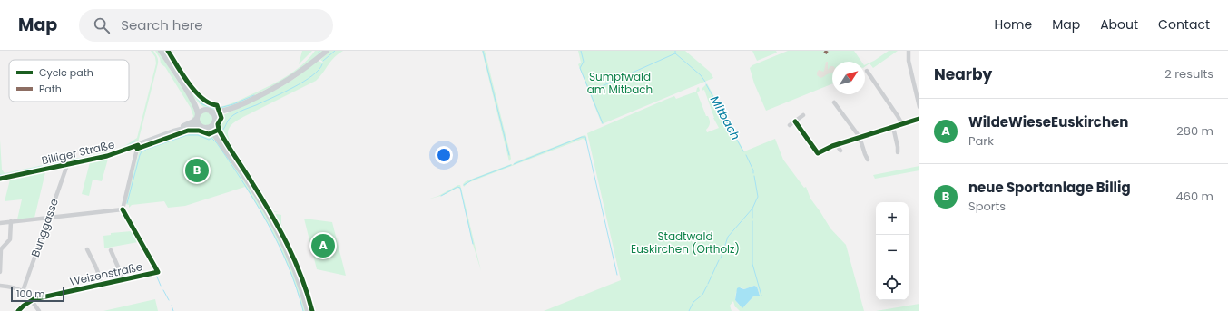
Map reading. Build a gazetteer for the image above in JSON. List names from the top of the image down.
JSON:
{
  "streets": {
    "main road": ["Billiger Straße"],
    "street": ["Bunggasse", "Weizenstraße"]
  },
  "crossings": [
    ["Billiger Straße", "Bunggasse"]
  ],
  "water": ["Mitbach"],
  "parks": ["Sumpfwald am Mitbach", "Stadtwald Euskirchen (Ortholz)"],
  "legend": ["Cycle path", "Path"],
  "scale_bar": "100 m",
  "north": "top right",
  "page": {
    "header": "Map",
    "search": "Search here",
    "nav": [
      "Home",
      "Map",
      "About",
      "Contact"
    ],
    "heading": ["Nearby", "2 results"],
    "list": [
      {
        "mark": "A",
        "name": "WildeWieseEuskirchen",
        "note": "Park",
        "value": "280 m"
      },
      {
        "mark": "B",
        "name": "neue Sportanlage Billig",
        "note": "Sports",
        "value": "460 m"
      }
    ],
    "pins": ["B", "A"],
    "map_buttons": ["+", "−"],
    "scale": "100 m"
  }
}
